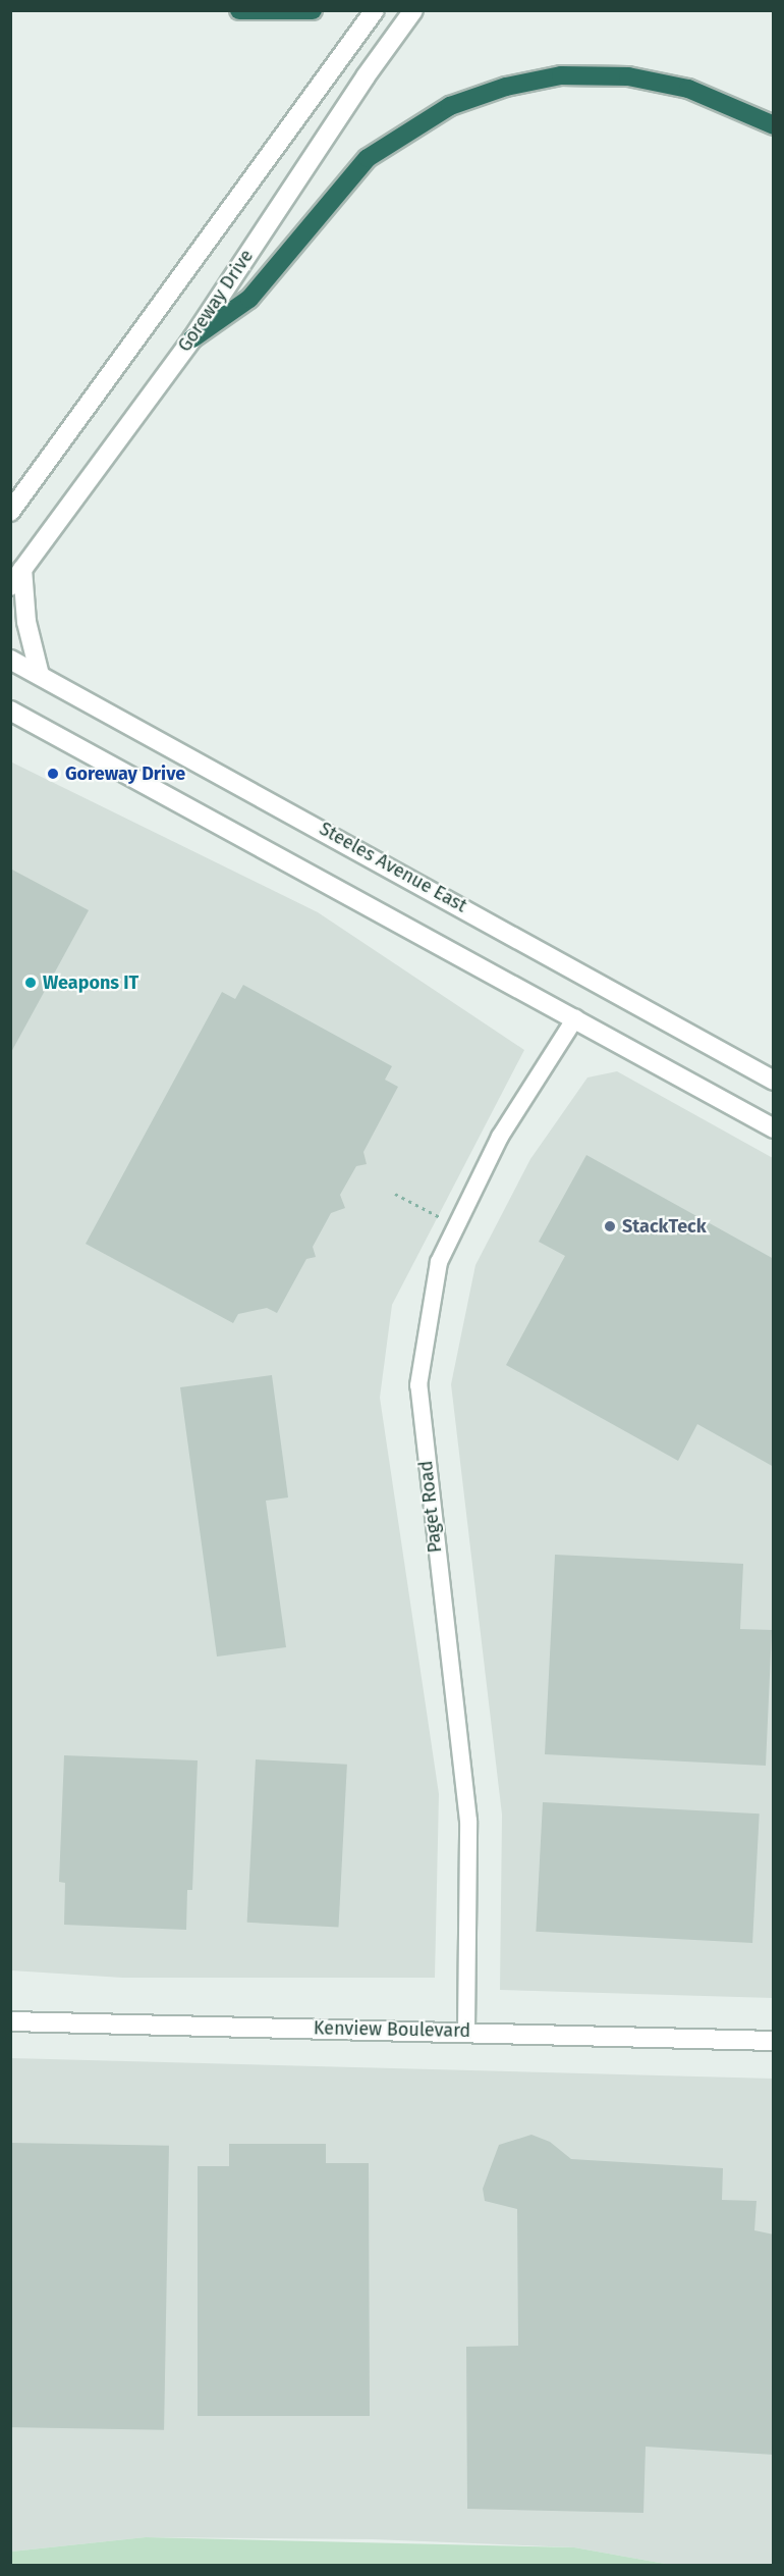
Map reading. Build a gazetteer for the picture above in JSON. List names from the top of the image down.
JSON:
{
  "streets": {
    "main road": ["Goreway Drive", "Steeles Avenue East", "Kenview Boulevard"],
    "street": ["Paget Road"]
  },
  "crossings": [
    ["Paget Road", "Kenview Boulevard"]
  ],
  "places": ["Goreway Drive", "Weapons IT", "StackTeck"]
}
